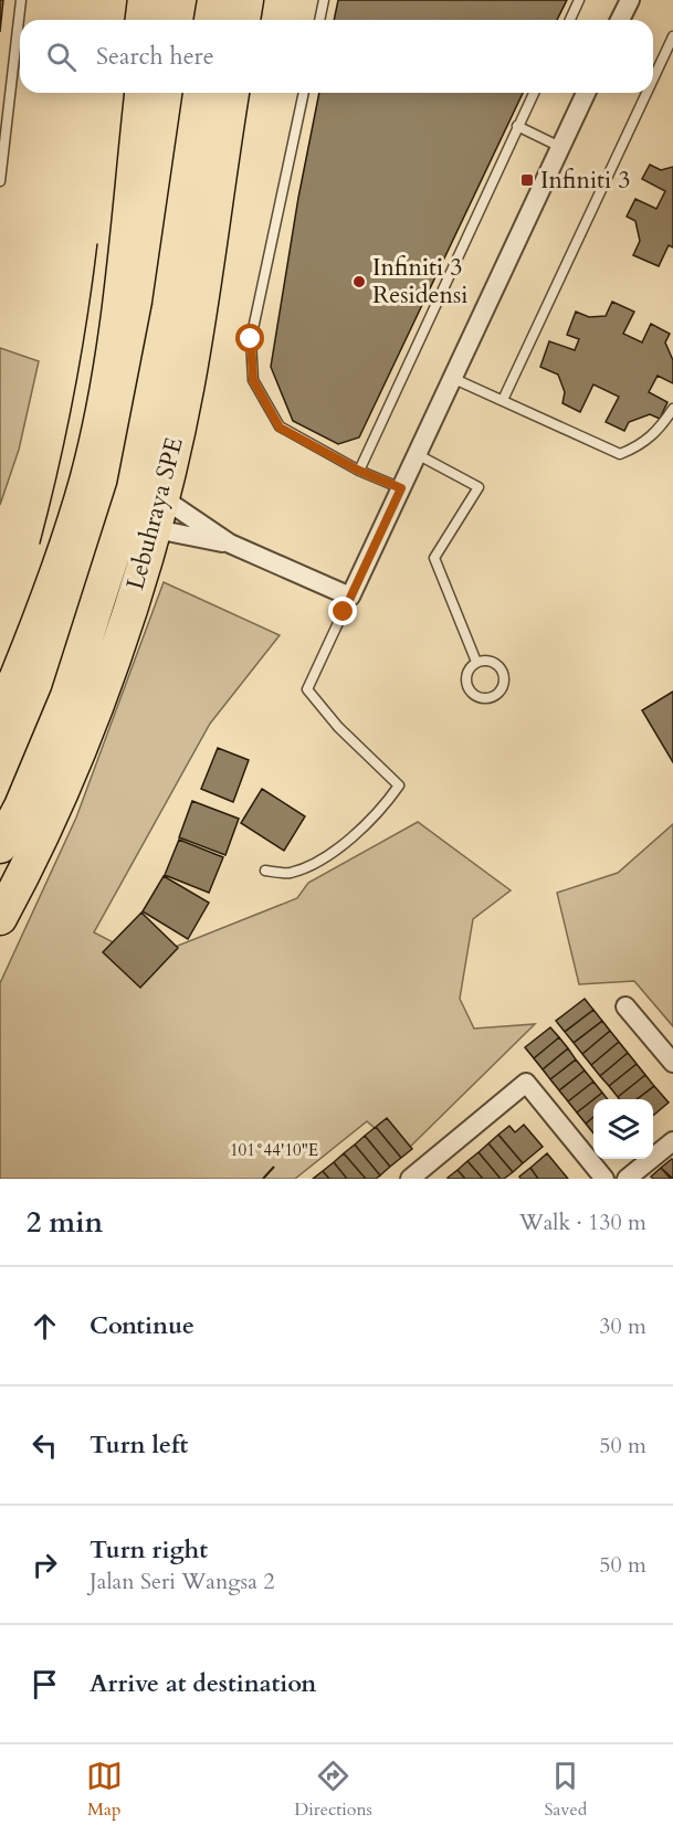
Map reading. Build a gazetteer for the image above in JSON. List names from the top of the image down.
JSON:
{
  "streets": {
    "highway": ["Lebuhraya SPE"]
  },
  "places": {
    "transit": ["Infiniti 3"],
    "other": ["Infiniti 3 Residensi"]
  },
  "page": {
    "search": "Search here",
    "heading": ["2 min", "Walk · 130 m"],
    "list": [
      ["Continue", "30 m"],
      ["Turn left", "50 m"],
      ["Turn right", "Jalan Seri Wangsa 2", "50 m"],
      "Arrive at destination"
    ],
    "nav": ["Map", "Directions", "Saved"]
  },
  "coordinates": ["101°44'10\"E"]
}
